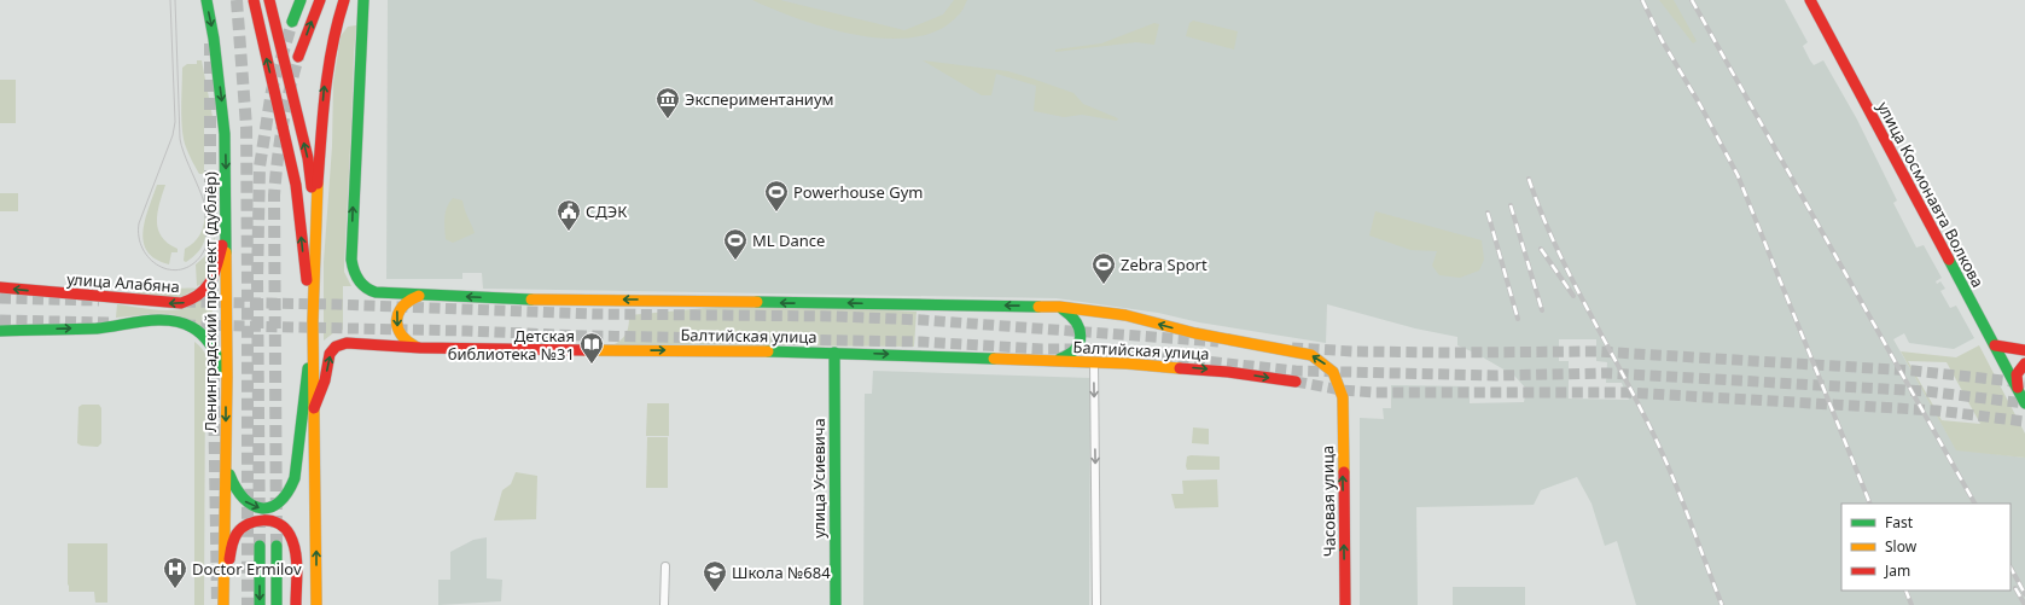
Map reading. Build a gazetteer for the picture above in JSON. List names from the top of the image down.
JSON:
{
  "streets": {
    "main road": [
      "улица Космонавта Волкова",
      "улица Алабяна",
      "Ленинградский проспект (дублёр)",
      "Балтийская улица",
      "улица Усиевича",
      "Часовая улица"
    ]
  },
  "crossings": [
    ["улица Алабяна", "Ленинградский проспект (дублёр)"],
    ["Балтийская улица", "улица Усиевича"],
    ["Балтийская улица", "Часовая улица"]
  ],
  "one_way": ["улица Алабяна", "Часовая улица"],
  "places": {
    "museum": ["Экспериментаниум"],
    "sports": ["Powerhouse Gym", "ML Dance", "Zebra Sport"],
    "public building": ["СДЭК"],
    "library": ["Детская библиотека №31"],
    "hospital": ["Doctor Ermilov"],
    "school or university": ["Школа №684"]
  },
  "legend": ["Fast", "Slow", "Jam"]
}
